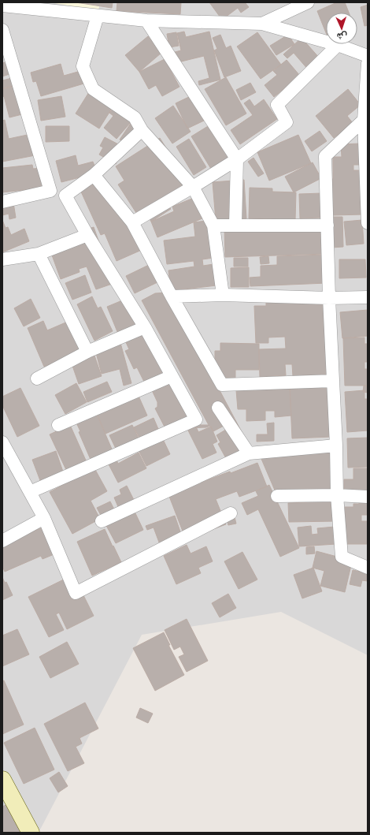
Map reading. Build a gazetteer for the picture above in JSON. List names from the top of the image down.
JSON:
{
  "north": "bottom"
}
